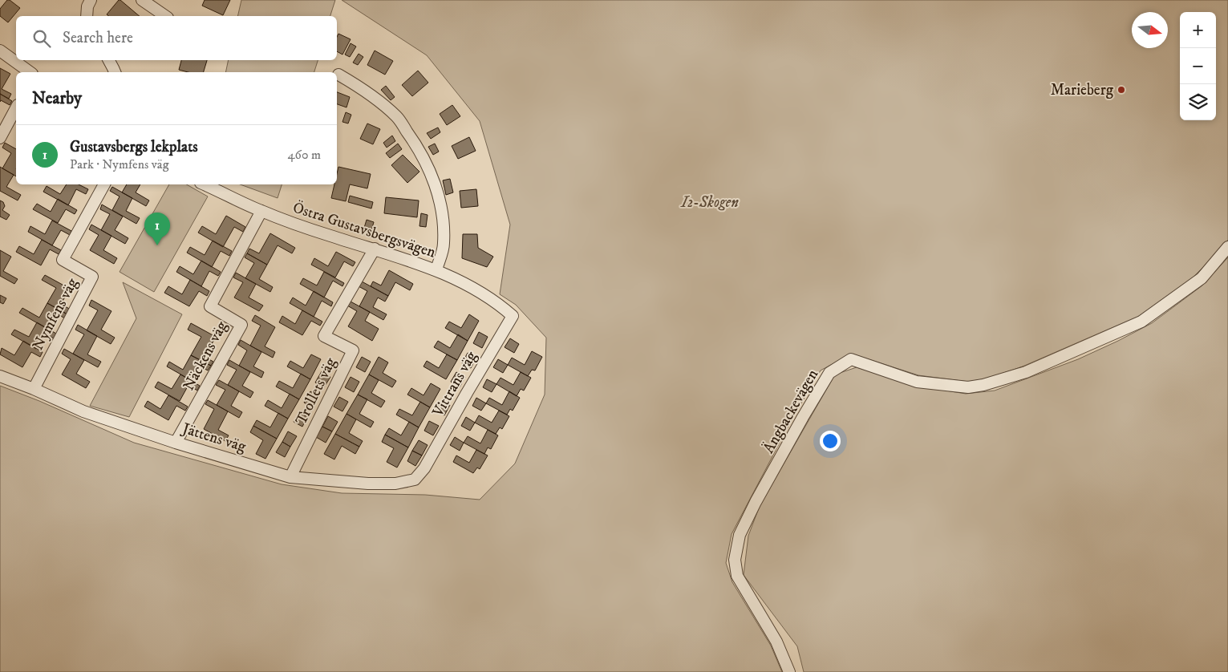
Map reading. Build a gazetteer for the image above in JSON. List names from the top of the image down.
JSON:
{
  "streets": {
    "street": [
      "Östra Gustavsbergsvägen",
      "Nymfens väg",
      "Näckens väg",
      "Vittrans väg",
      "Trollets väg",
      "Ängbackevägen",
      "Jättens väg"
    ]
  },
  "crossings": [
    ["Östra Gustavsbergsvägen", "Näckens väg"],
    ["Östra Gustavsbergsvägen", "Vittrans väg"],
    ["Östra Gustavsbergsvägen", "Trollets väg"],
    ["Nymfens väg", "Jättens väg"],
    ["Näckens väg", "Jättens väg"],
    ["Vittrans väg", "Jättens väg"],
    ["Trollets väg", "Jättens väg"]
  ],
  "parks": ["I2-Skogen"],
  "places": ["Marieberg"],
  "north": "right",
  "page": {
    "map_buttons": ["+", "−"],
    "search": "Search here",
    "heading": "Nearby",
    "list": [
      {
        "mark": "1",
        "name": "Gustavsbergs lekplats",
        "note": "Park · Nymfens väg",
        "value": "460 m"
      }
    ],
    "pins": "1"
  }
}
